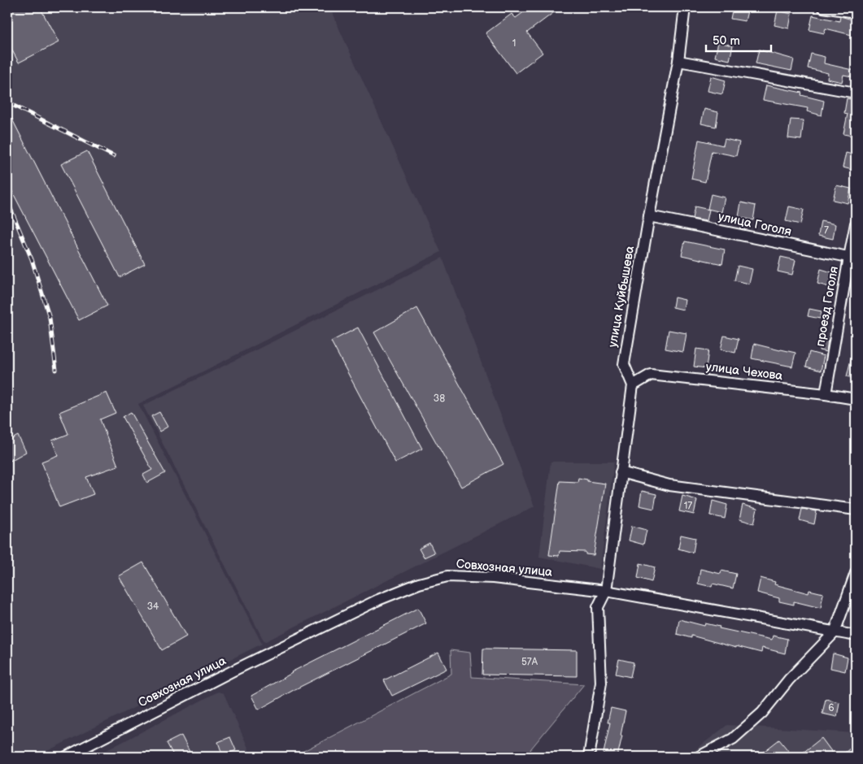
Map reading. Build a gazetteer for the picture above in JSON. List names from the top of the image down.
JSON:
{
  "streets": {
    "street": [
      "улица Гоголя",
      "улица Куйбышева",
      "проезд Гоголя",
      "улица Чехова",
      "Совхозная улица"
    ]
  },
  "crossings": [
    ["улица Гоголя", "улица Куйбышева"],
    ["улица Гоголя", "проезд Гоголя"],
    ["улица Куйбышева", "улица Чехова"],
    ["проезд Гоголя", "улица Чехова"]
  ],
  "house_numbers": [
    "1",
    "7",
    "38",
    "17",
    "34",
    "57А",
    "6"
  ],
  "scale_bar": "50 m"
}
